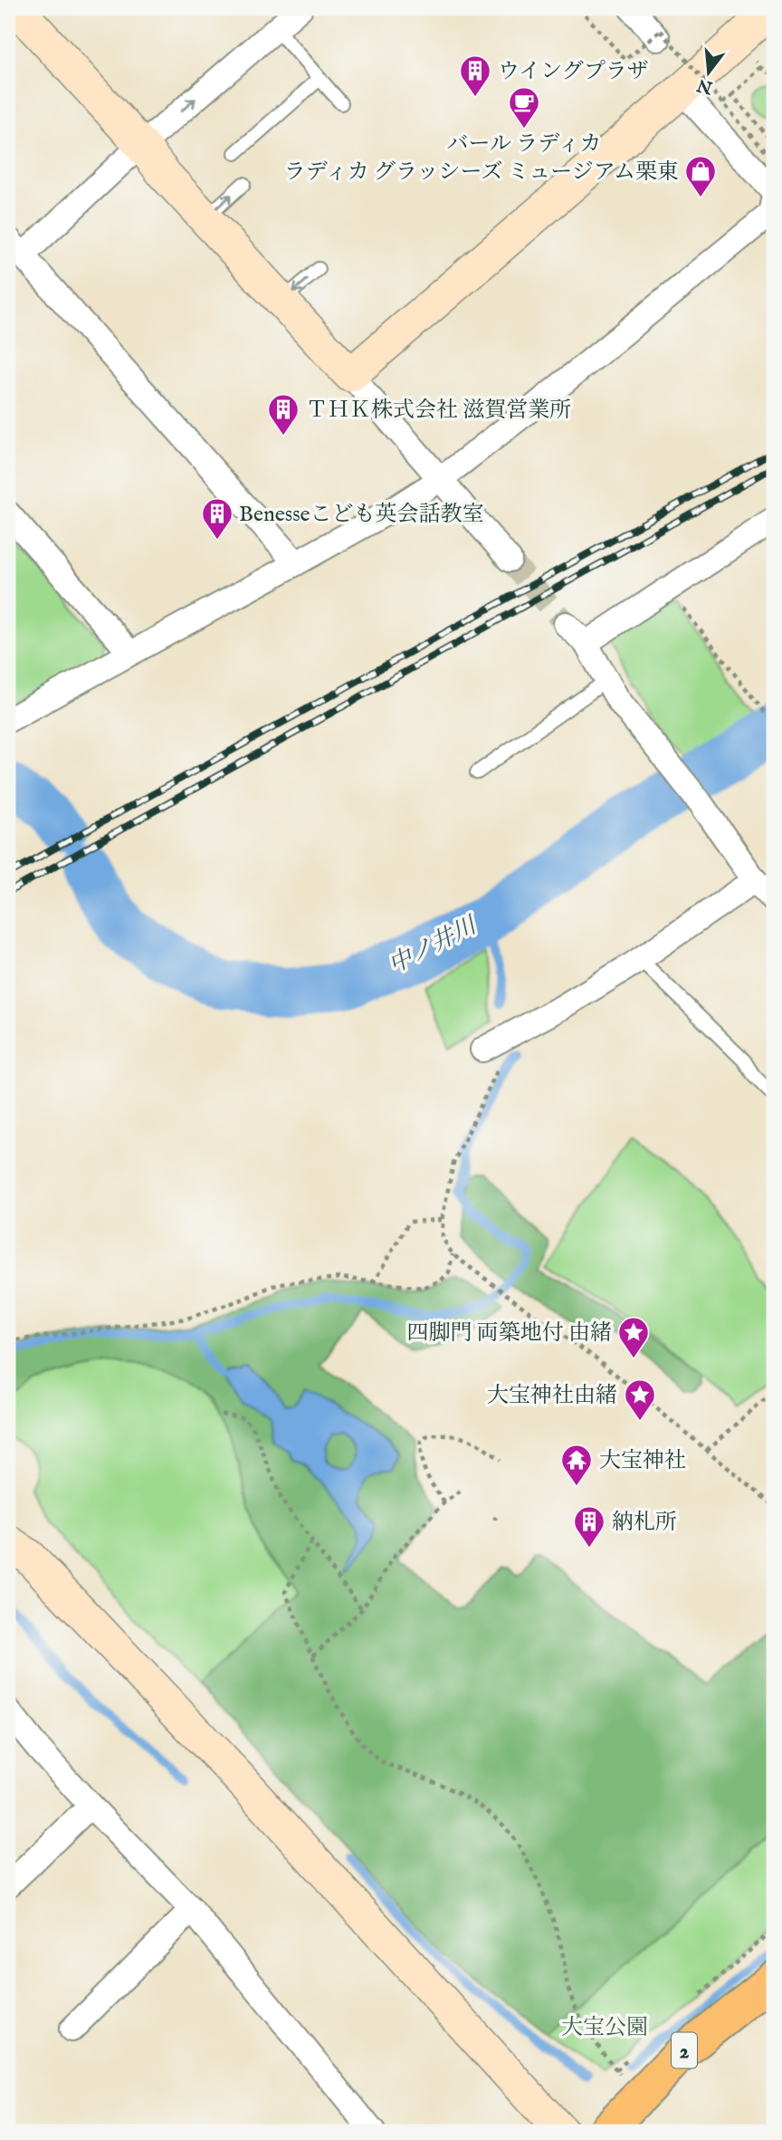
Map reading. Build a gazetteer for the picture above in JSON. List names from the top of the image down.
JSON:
{
  "streets": {
    "main road": ["2"]
  },
  "water": ["中ノ井川"],
  "parks": ["大宝公園"],
  "places": {
    "building": [
      "ウイングプラザ",
      "ＴＨＫ株式会社 滋賀営業所",
      "Benesseこども英会話教室",
      "納札所"
    ],
    "cafe": ["バール ラディカ"],
    "shop": ["ラディカ グラッシーズ ミュージアム栗東"],
    "place": ["四脚門 両築地付 由緒", "大宝神社由緒"],
    "temple": ["大宝神社"]
  },
  "north": "bottom"
}
